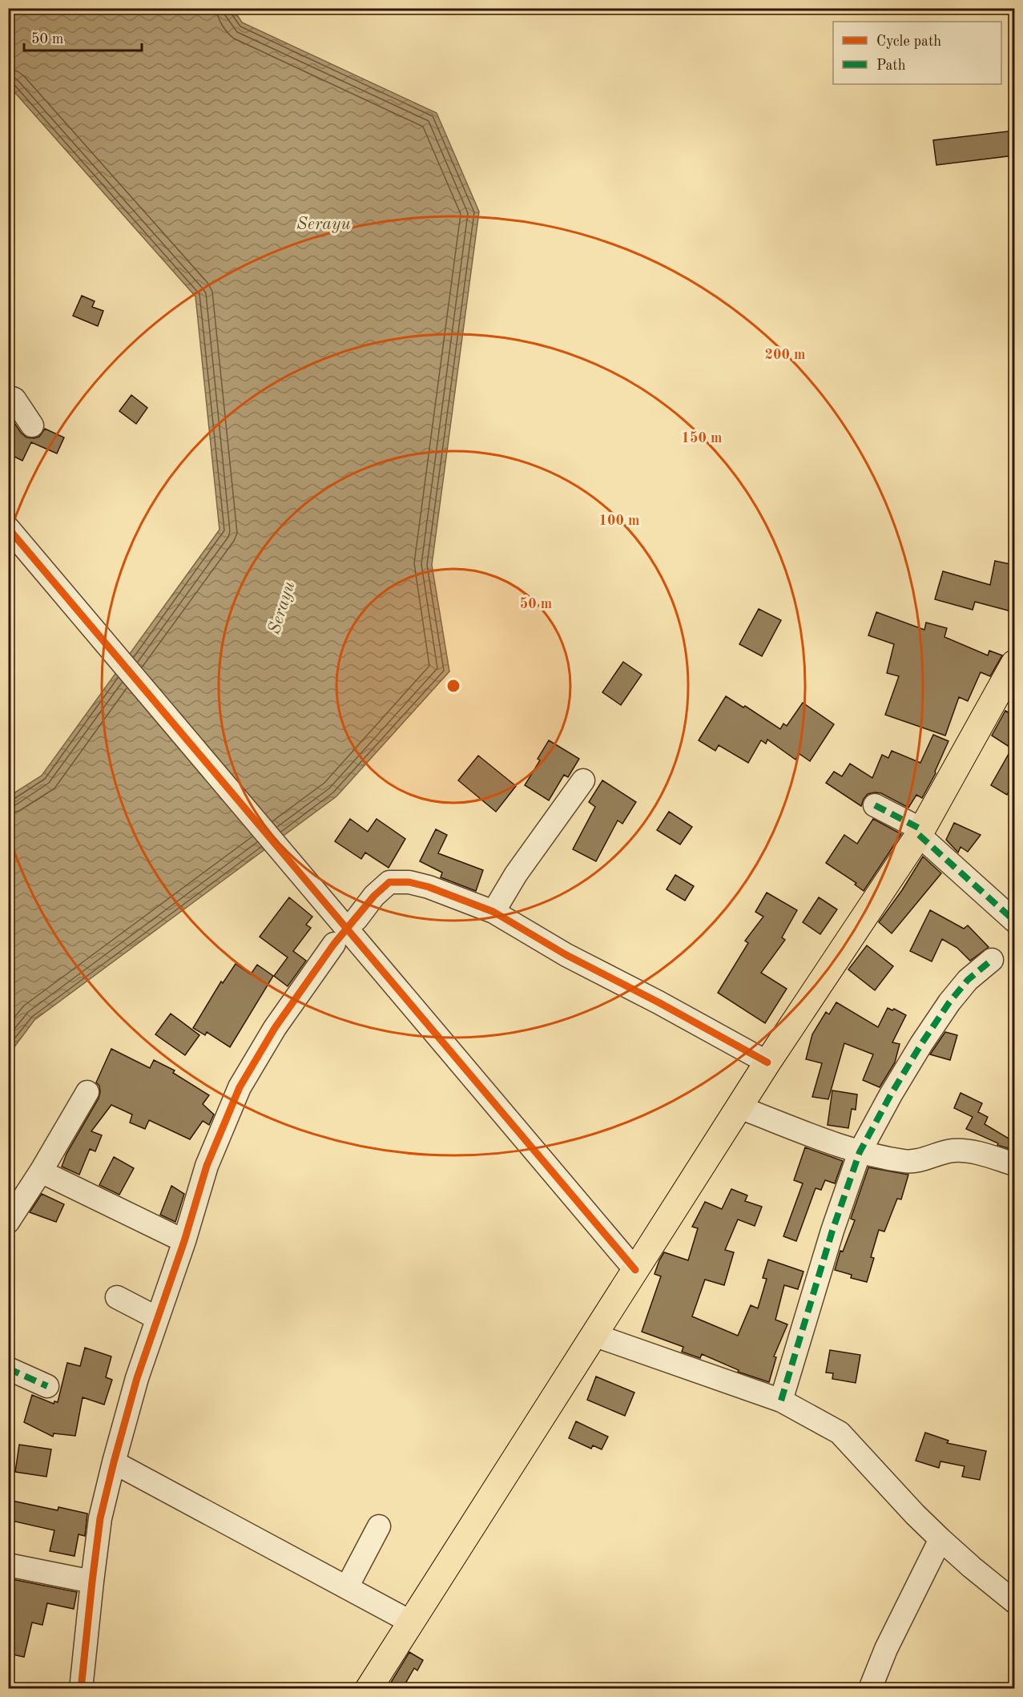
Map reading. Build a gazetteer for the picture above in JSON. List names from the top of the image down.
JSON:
{
  "water": ["Serayu"],
  "legend": ["Cycle path", "Path"],
  "scale_bar": "50 m",
  "rings": [
    "200 m",
    "150 m",
    "100 m",
    "50 m"
  ]
}
